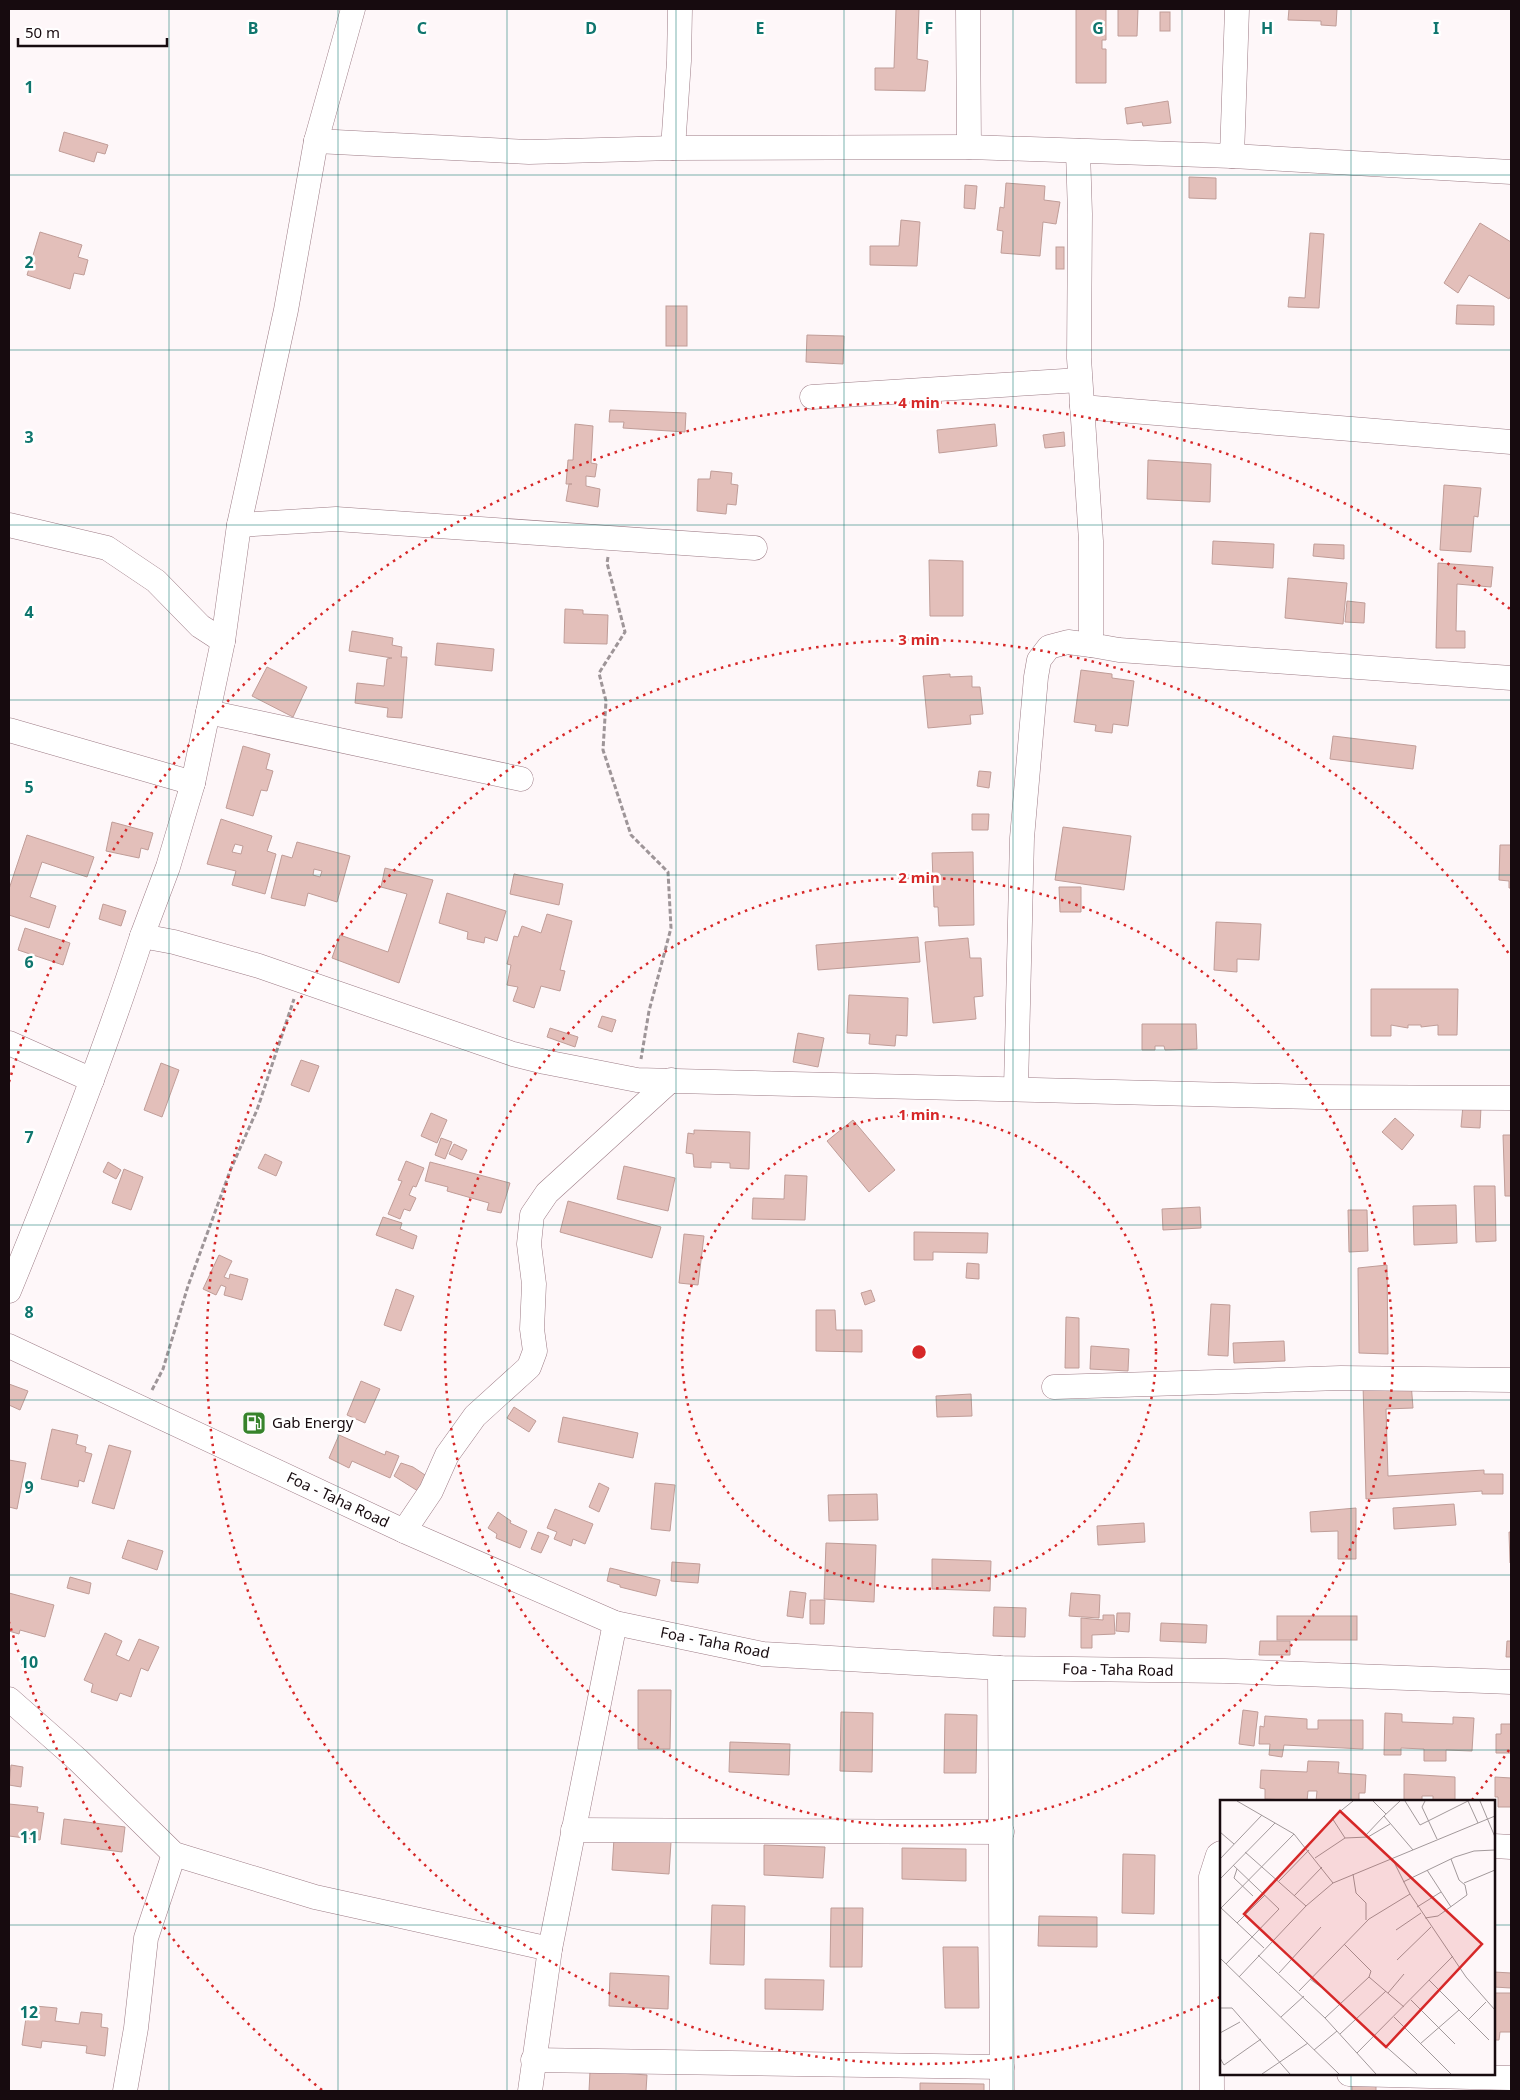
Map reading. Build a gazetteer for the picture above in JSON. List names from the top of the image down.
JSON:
{
  "streets": {
    "street": ["Foa - Taha Road"]
  },
  "places": {
    "fuel station": ["Gab Energy"]
  },
  "scale_bar": "50 m",
  "grid": {
    "columns": [
      "B",
      "C",
      "D",
      "E",
      "F",
      "G",
      "H",
      "I"
    ],
    "rows": [
      "1",
      "2",
      "3",
      "4",
      "5",
      "6",
      "7",
      "8",
      "9",
      "10",
      "11",
      "12"
    ]
  },
  "rings": [
    "4 min",
    "3 min",
    "2 min",
    "1 min"
  ]
}
